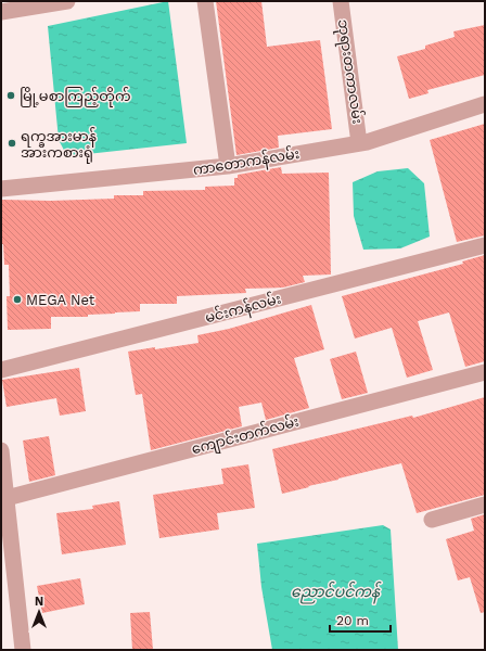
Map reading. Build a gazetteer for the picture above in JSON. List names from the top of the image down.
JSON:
{
  "streets": {
    "street": [
      "ဘုရားတကာလမ်း",
      "ကာတောကန်လမ်း",
      "မင်းကန်လမ်း",
      "ကျောင်းတက်လမ်း"
    ]
  },
  "crossings": [
    ["ဘုရားတကာလမ်း", "ကာတောကန်လမ်း"]
  ],
  "water": ["ညောင်ပင်ကန်"],
  "places": ["မြို့မစာကြည့်တိုက်", "ရက္ခအားမာန် အားကစားရုံ", "MEGA Net"],
  "scale_bar": "20 m",
  "north": "top"
}
